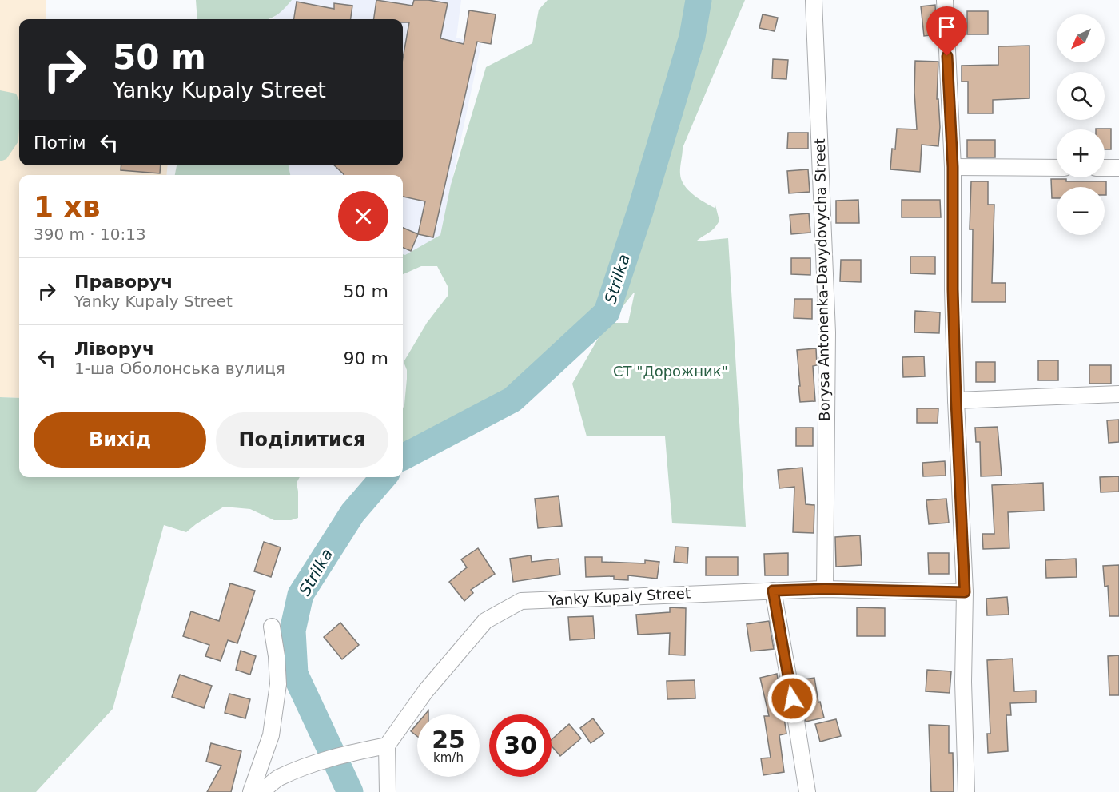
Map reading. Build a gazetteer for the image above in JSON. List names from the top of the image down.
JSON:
{
  "streets": {
    "street": ["Borysa Antonenka-Davydovycha Street", "Yanky Kupaly Street"]
  },
  "crossings": [
    ["Borysa Antonenka-Davydovycha Street", "Yanky Kupaly Street"]
  ],
  "water": ["Strilka"],
  "parks": ["СТ \"Дорожник\""],
  "north": "bottom left",
  "page": {
    "map_buttons": ["+", "−"],
    "turn": ["50 m", "Yanky Kupaly Street"],
    "then": "Потім",
    "heading": ["1 хв", "390 m · 10:13"],
    "list": [
      {
        "name": "Праворуч",
        "note": "Yanky Kupaly Street",
        "value": "50 m"
      },
      {
        "name": "Ліворуч",
        "note": "1-ша Оболонська вулиця",
        "value": "90 m"
      }
    ],
    "buttons": ["Вихід", "Поділитися"],
    "speed": "25 km/h",
    "limit": "30"
  }
}
